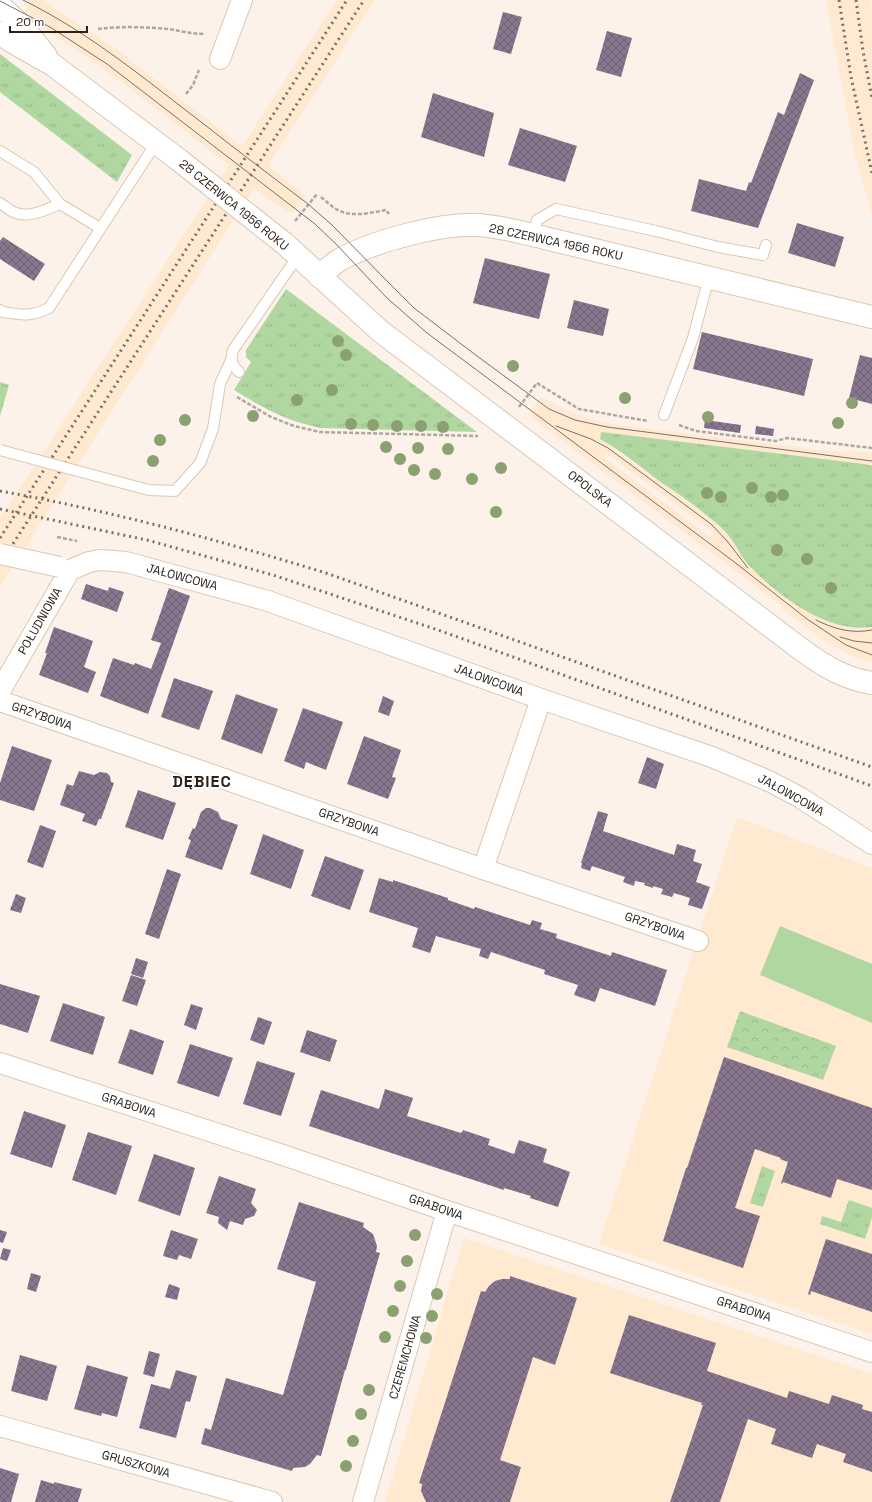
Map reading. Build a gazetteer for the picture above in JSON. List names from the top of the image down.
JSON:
{
  "streets": {
    "street": [
      "28 CZERWCA 1956 ROKU",
      "OPOLSKA",
      "JAŁOWCOWA",
      "POŁUDNIOWA",
      "GRZYBOWA",
      "GRABOWA",
      "CZEREMCHOWA",
      "GRUSZKOWA"
    ]
  },
  "crossings": [
    ["28 CZERWCA 1956 ROKU", "OPOLSKA"],
    ["JAŁOWCOWA", "POŁUDNIOWA"],
    ["GRABOWA", "CZEREMCHOWA"]
  ],
  "districts": ["DĘBIEC"],
  "scale_bar": "20 m"
}
